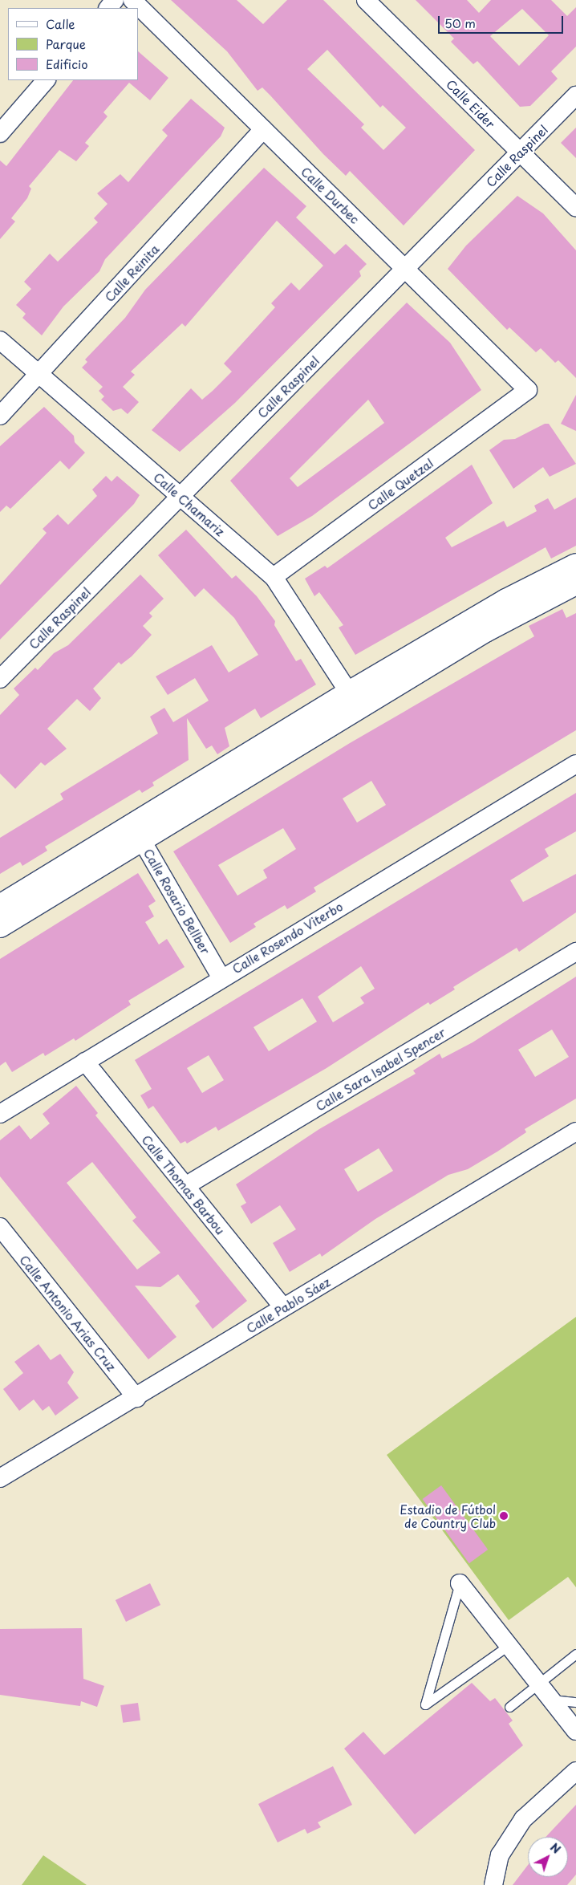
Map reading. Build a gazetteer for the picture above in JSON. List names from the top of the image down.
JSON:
{
  "streets": {
    "street": [
      "Calle Eider",
      "Calle Raspinel",
      "Calle Durbec",
      "Calle Reinita",
      "Calle Quetzal",
      "Calle Chamariz",
      "Calle Rosario Bellber",
      "Calle Rosendo Viterbo",
      "Calle Sara Isabel Spencer",
      "Calle Thomas Barbou",
      "Calle Pablo Sáez",
      "Calle Antonio Arias Cruz"
    ]
  },
  "crossings": [
    ["Calle Eider", "Calle Raspinel"],
    ["Calle Raspinel", "Calle Durbec"],
    ["Calle Raspinel", "Calle Chamariz"],
    ["Calle Durbec", "Calle Reinita"],
    ["Calle Durbec", "Calle Quetzal"],
    ["Calle Reinita", "Calle Chamariz"],
    ["Calle Quetzal", "Calle Chamariz"],
    ["Calle Rosario Bellber", "Calle Rosendo Viterbo"],
    ["Calle Rosendo Viterbo", "Calle Thomas Barbou"],
    ["Calle Sara Isabel Spencer", "Calle Thomas Barbou"],
    ["Calle Thomas Barbou", "Calle Pablo Sáez"],
    ["Calle Pablo Sáez", "Calle Antonio Arias Cruz"]
  ],
  "places": ["Estadio de Fútbol de Country Club"],
  "legend": ["Calle", "Parque", "Edificio"],
  "scale_bar": "50 m",
  "north": "top right"
}
